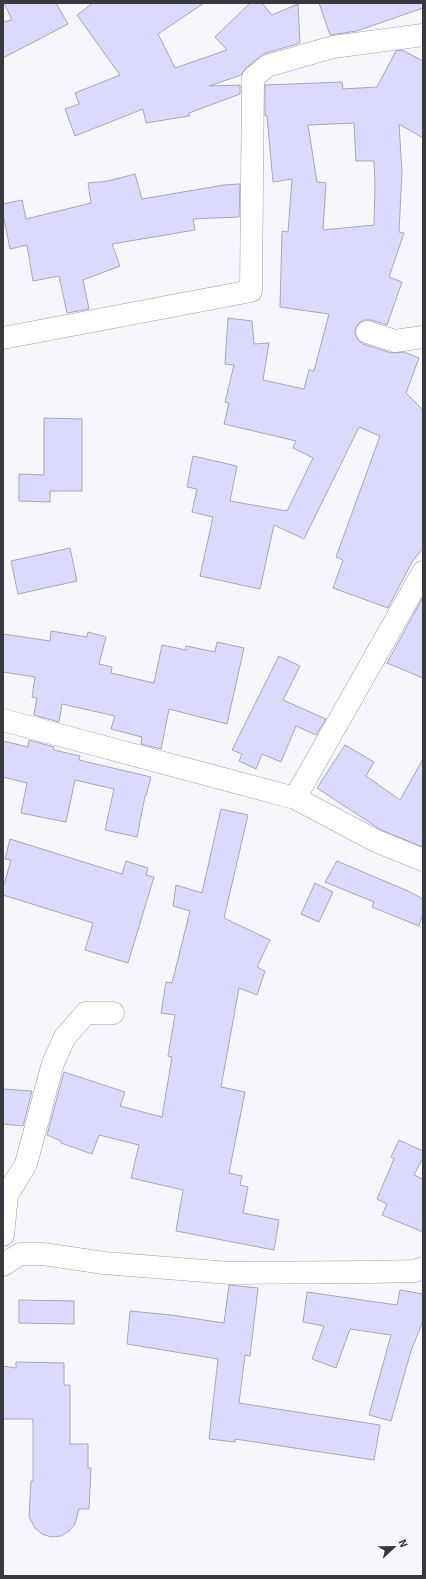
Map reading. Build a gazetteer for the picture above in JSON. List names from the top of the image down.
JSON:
{
  "north": "right"
}
